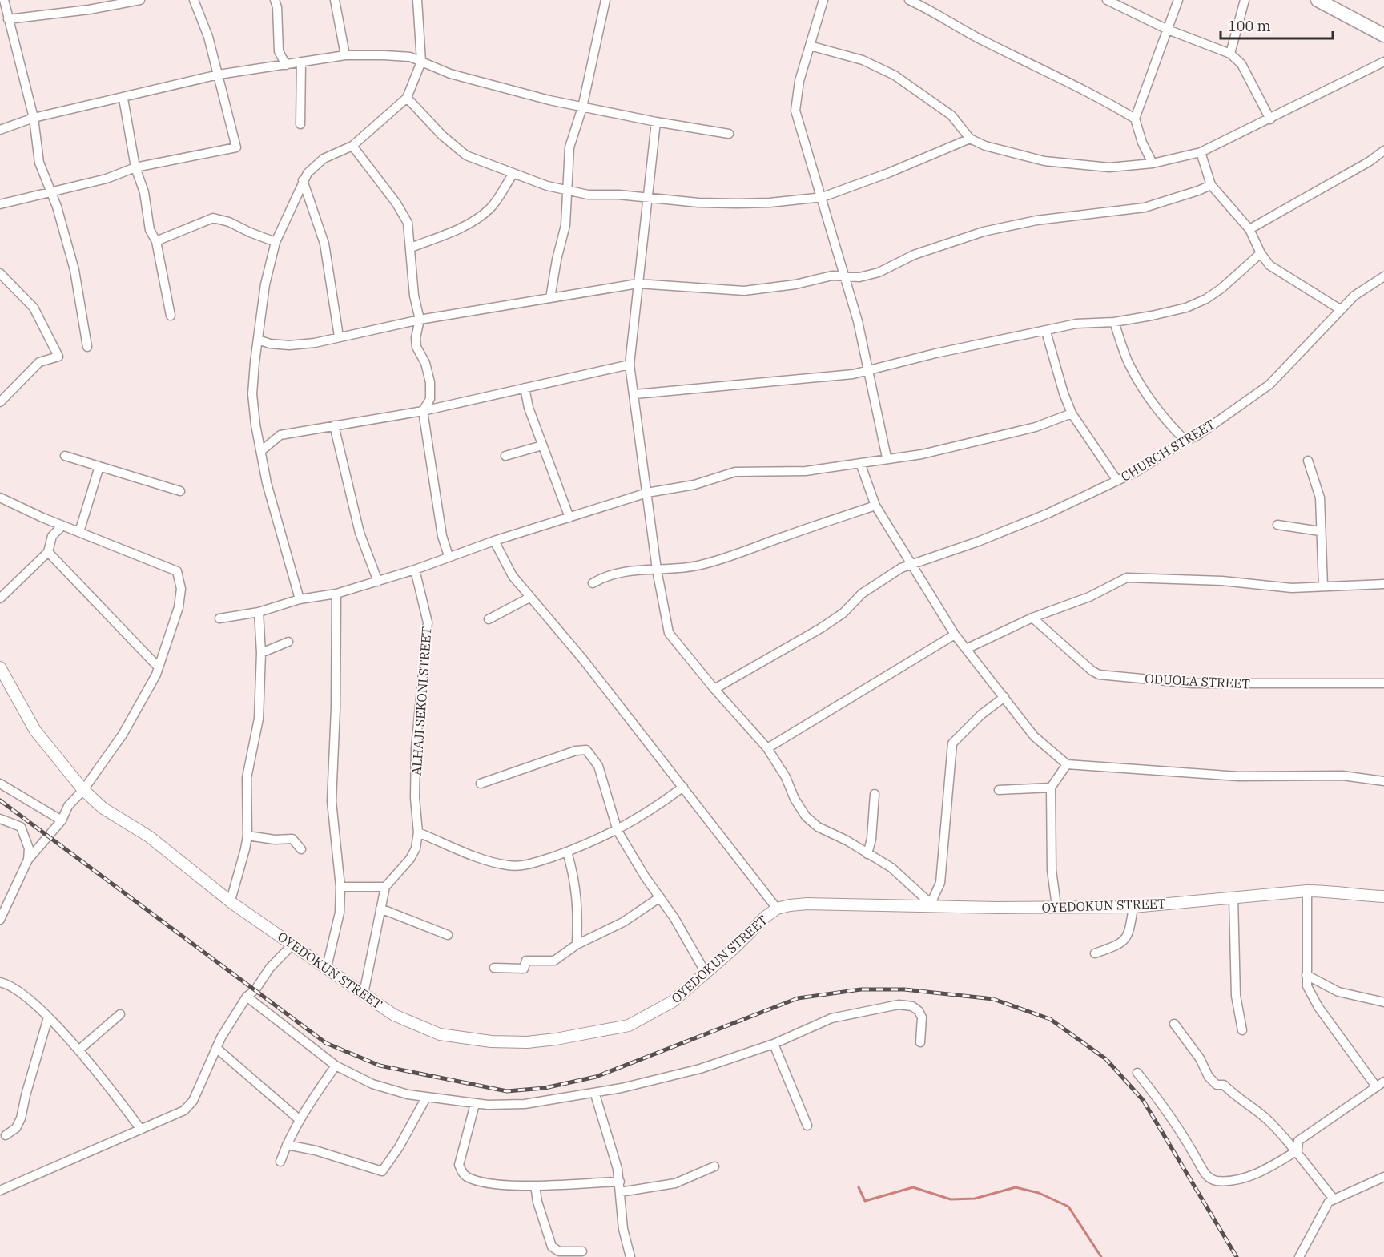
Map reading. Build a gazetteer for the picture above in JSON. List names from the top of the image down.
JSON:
{
  "streets": {
    "street": [
      "CHURCH STREET",
      "ODUOLA STREET",
      "ALHAJI SEKONI STREET",
      "OYEDOKUN STREET"
    ]
  },
  "scale_bar": "100 m"
}
